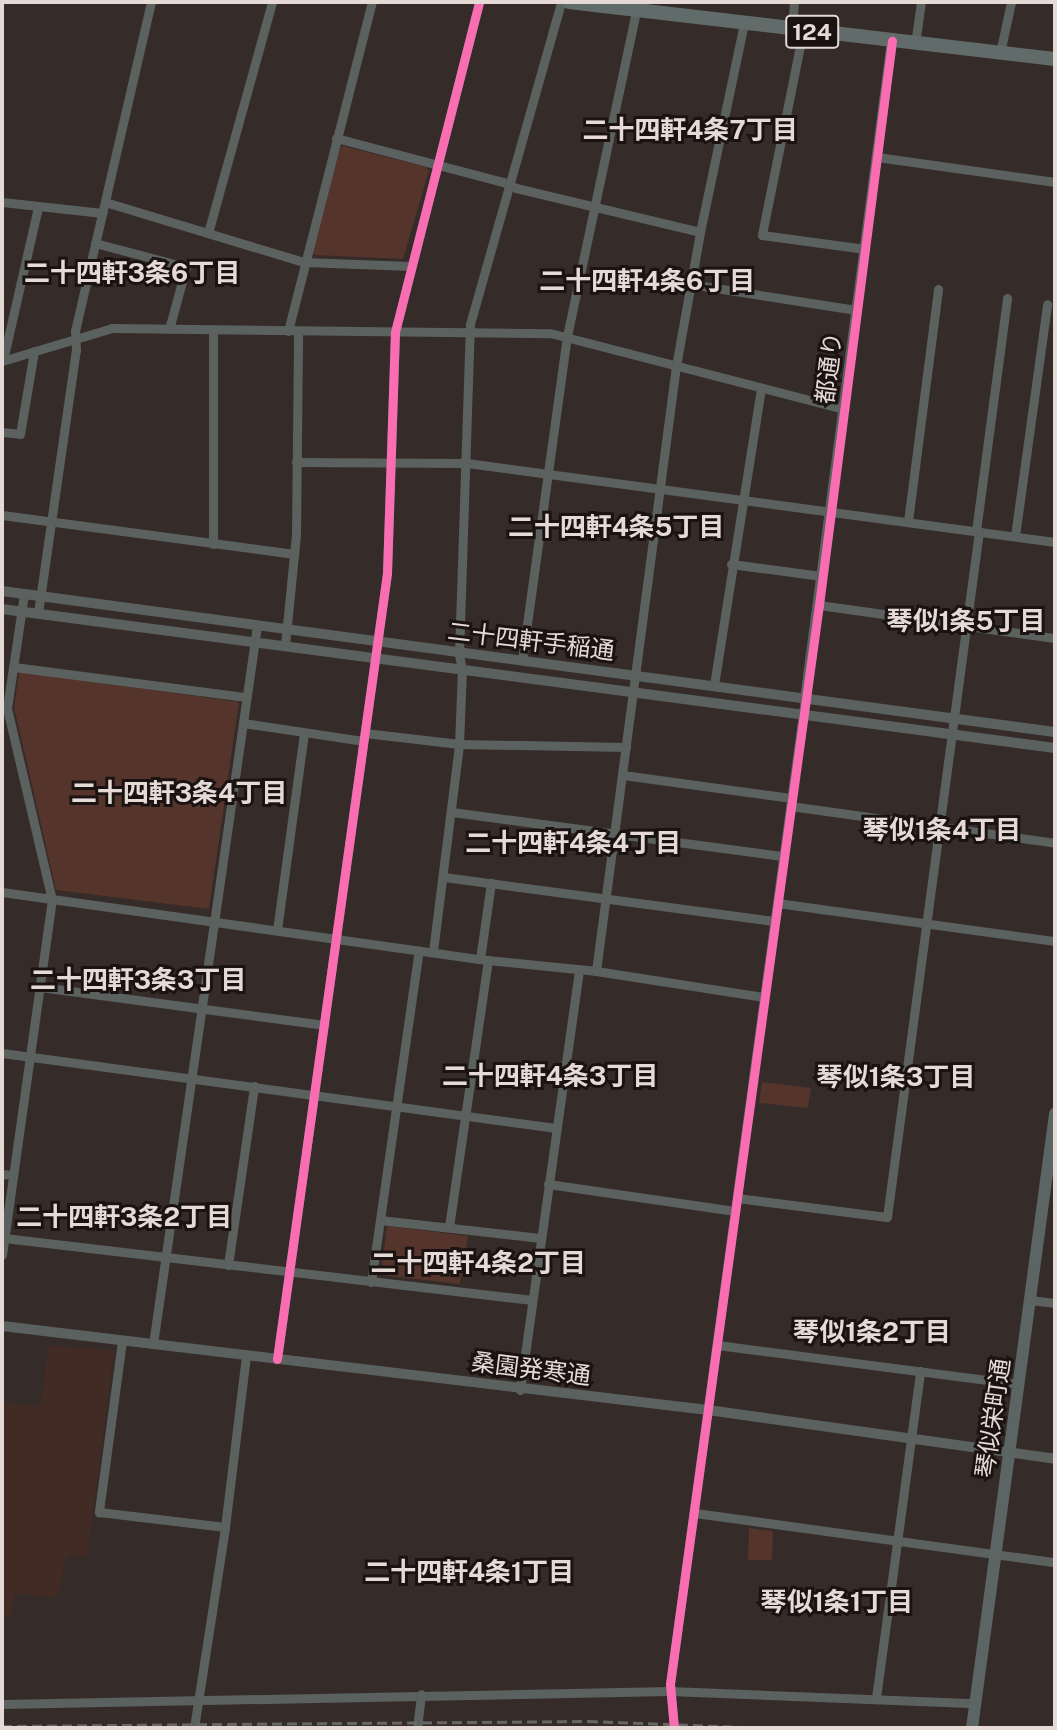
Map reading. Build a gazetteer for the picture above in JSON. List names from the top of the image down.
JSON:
{
  "streets": {
    "main road": ["124", "琴似栄町通"],
    "street": ["都通り", "二十四軒手稲通", "桑園発寒通"]
  },
  "crossings": [
    ["124", "都通り"],
    ["都通り", "二十四軒手稲通"],
    ["桑園発寒通", "琴似栄町通"]
  ],
  "districts": [
    "二十四軒4条7丁目",
    "二十四軒3条6丁目",
    "二十四軒4条6丁目",
    "二十四軒4条5丁目",
    "琴似1条5丁目",
    "二十四軒3条4丁目",
    "琴似1条4丁目",
    "二十四軒4条4丁目",
    "二十四軒3条3丁目",
    "二十四軒4条3丁目",
    "琴似1条3丁目",
    "二十四軒3条2丁目",
    "二十四軒4条2丁目",
    "琴似1条2丁目",
    "二十四軒4条1丁目",
    "琴似1条1丁目"
  ]
}
